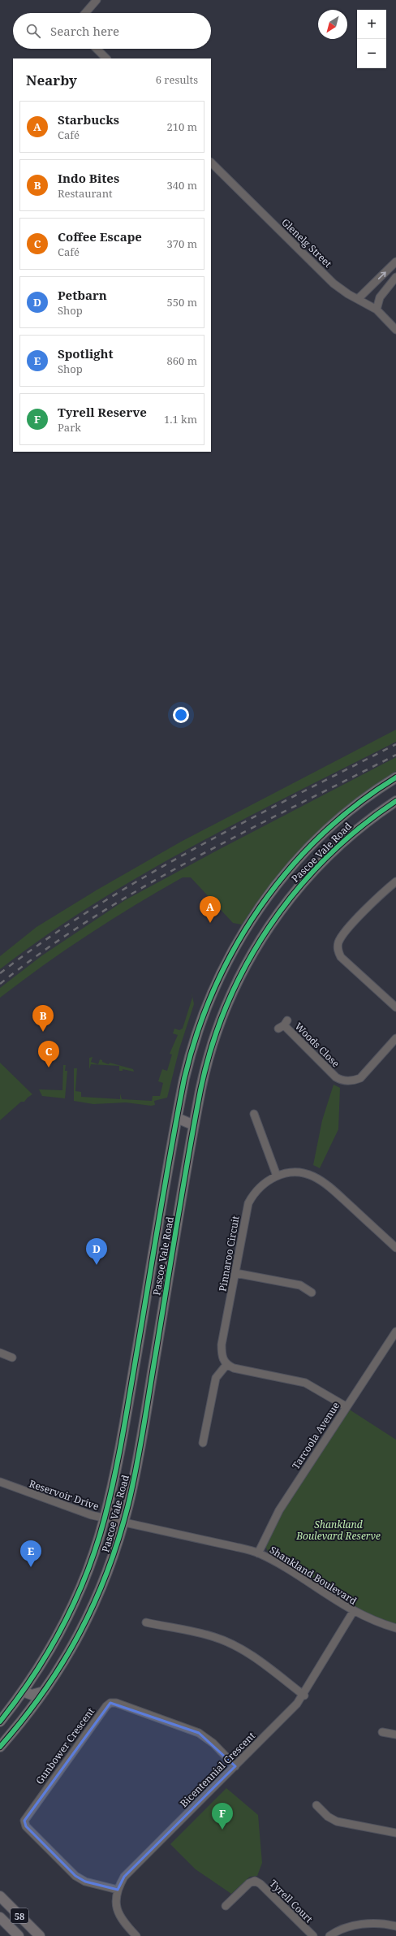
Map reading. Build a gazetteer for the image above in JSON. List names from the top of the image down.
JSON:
{
  "streets": {
    "main road": ["Pascoe Vale Road", "58"],
    "street": [
      "Glenelg Street",
      "Woods Close",
      "Pinnaroo Circuit",
      "Tarcoola Avenue",
      "Reservoir Drive",
      "Shankland Boulevard",
      "Gunbower Crescent",
      "Bicentennial Crescent",
      "Tyrell Court"
    ]
  },
  "crossings": [
    ["Pascoe Vale Road", "Reservoir Drive"],
    ["Pascoe Vale Road", "Shankland Boulevard"],
    ["Tarcoola Avenue", "Shankland Boulevard"],
    ["Reservoir Drive", "Shankland Boulevard"],
    ["Shankland Boulevard", "Bicentennial Crescent"],
    ["Gunbower Crescent", "Bicentennial Crescent"]
  ],
  "parks": ["Shankland Boulevard Reserve"],
  "north": "bottom left",
  "page": {
    "map_buttons": ["+", "−"],
    "search": "Search here",
    "heading": ["Nearby", "6 results"],
    "list": [
      {
        "mark": "A",
        "name": "Starbucks",
        "note": "Café",
        "value": "210 m"
      },
      {
        "mark": "B",
        "name": "Indo Bites",
        "note": "Restaurant",
        "value": "340 m"
      },
      {
        "mark": "C",
        "name": "Coffee Escape",
        "note": "Café",
        "value": "370 m"
      },
      {
        "mark": "D",
        "name": "Petbarn",
        "note": "Shop",
        "value": "550 m"
      },
      {
        "mark": "E",
        "name": "Spotlight",
        "note": "Shop",
        "value": "860 m"
      },
      {
        "mark": "F",
        "name": "Tyrell Reserve",
        "note": "Park",
        "value": "1.1 km"
      }
    ],
    "pins": [
      "A",
      "B",
      "C",
      "D",
      "E",
      "F"
    ]
  }
}
